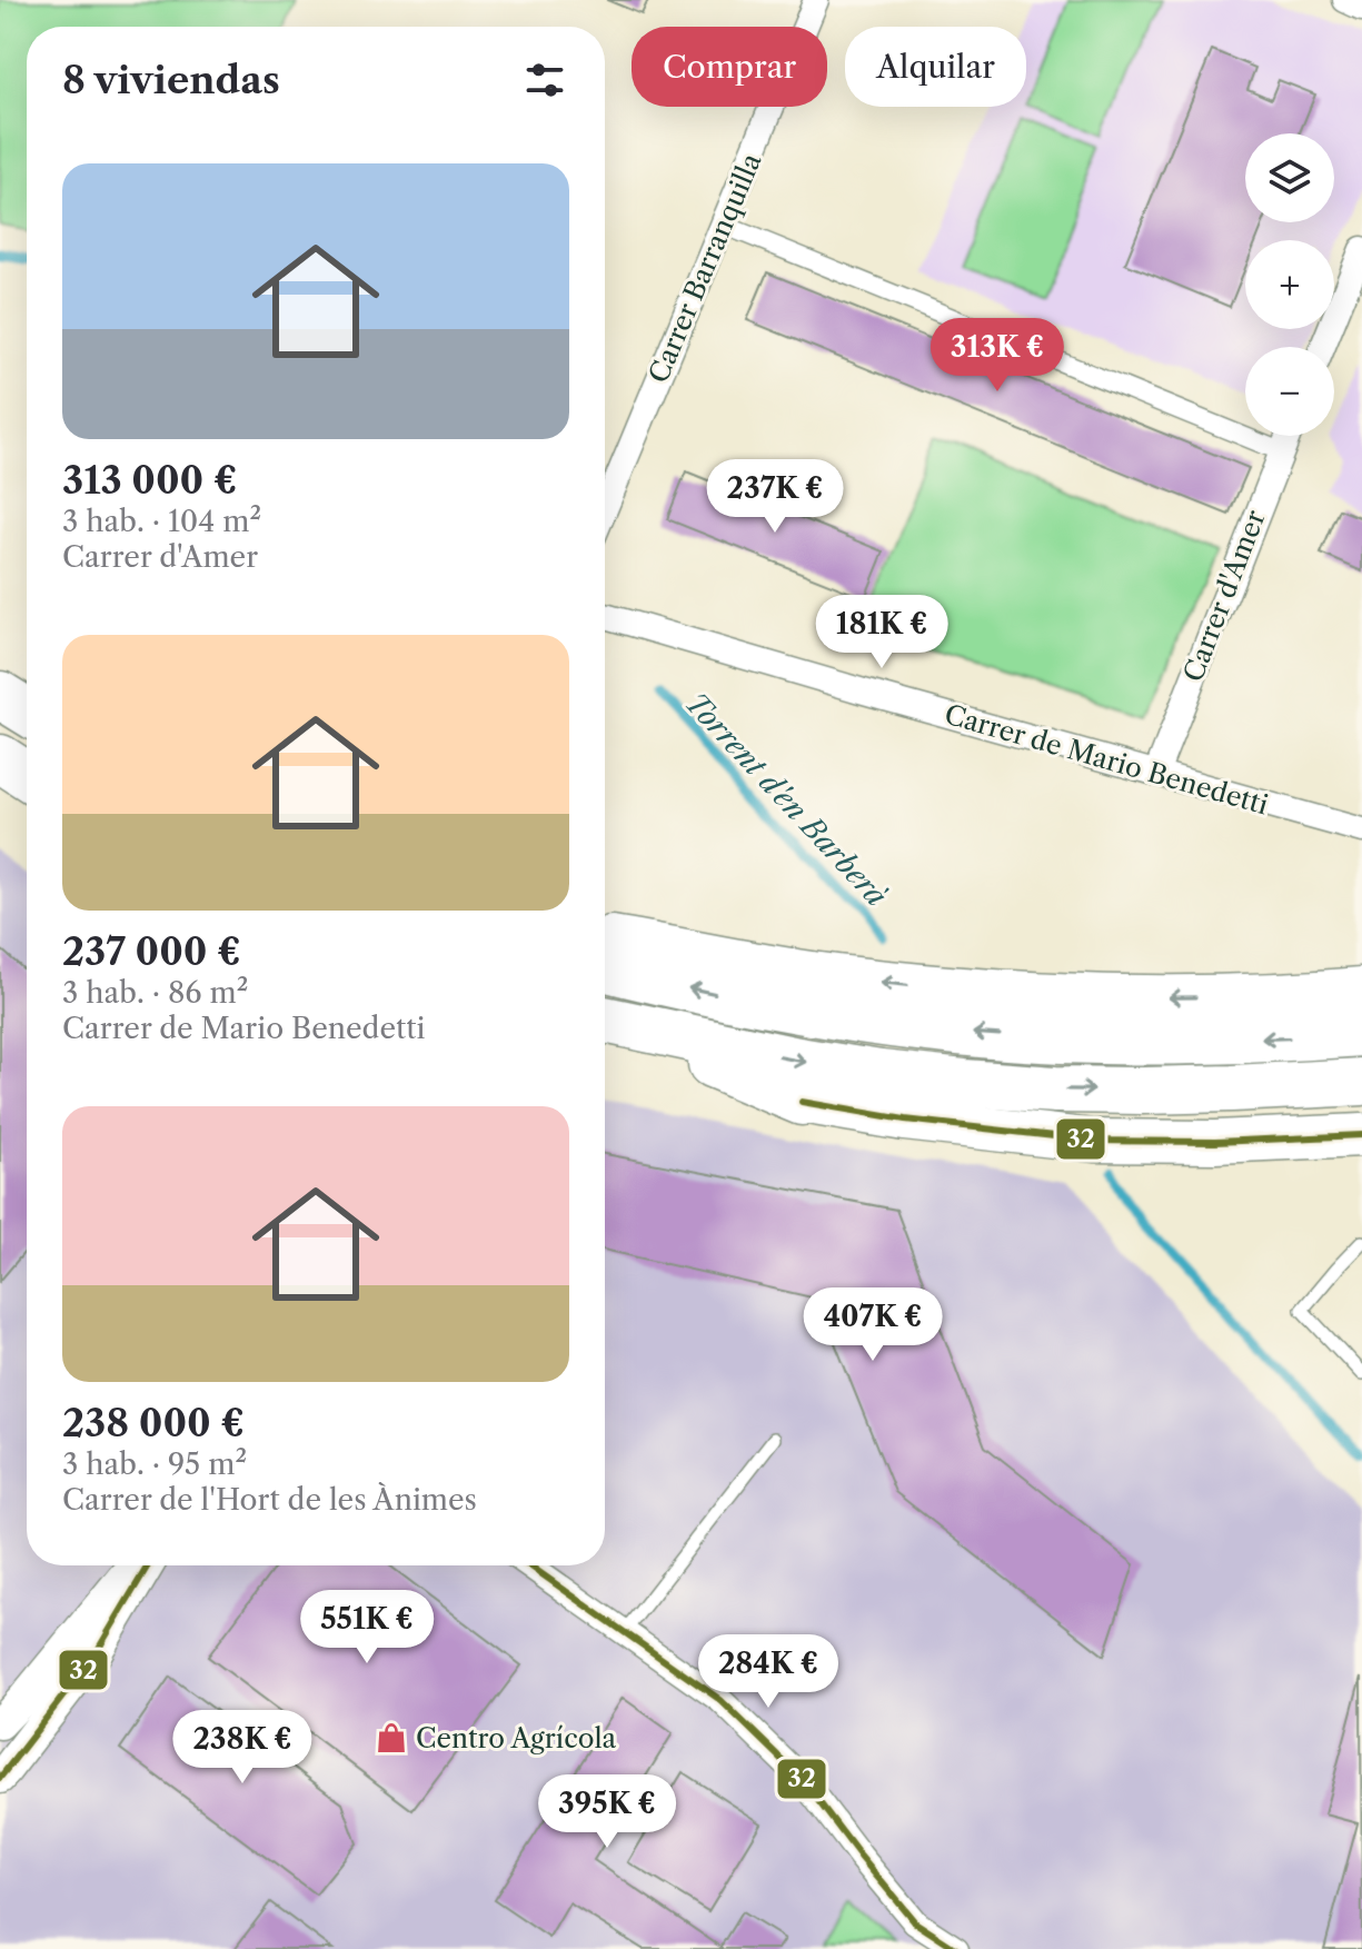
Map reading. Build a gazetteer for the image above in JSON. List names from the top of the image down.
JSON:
{
  "streets": {
    "street": ["Carrer Barranquilla", "Carrer d'Amer", "Carrer de Mario Benedetti"]
  },
  "crossings": [
    ["Carrer d'Amer", "Carrer de Mario Benedetti"]
  ],
  "water": ["Torrent d'en Barberà"],
  "places": {
    "shop": ["Centro Agrícola"]
  },
  "lines": ["transit line 32"],
  "page": {
    "chip": ["Comprar", "Alquilar"],
    "heading": "8 viviendas",
    "map_buttons": ["+", "−"],
    "list": [
      {
        "name": "313 000 €",
        "note": "3 hab. · 104 m² · Carrer d'Amer"
      },
      {
        "name": "237 000 €",
        "note": "3 hab. · 86 m² · Carrer de Mario Benedetti"
      },
      {
        "name": "238 000 €",
        "note": "3 hab. · 95 m² · Carrer de l'Hort de les Ànimes"
      }
    ],
    "price": [
      "313K €",
      "237K €",
      "181K €",
      "407K €",
      "551K €",
      "284K €",
      "238K €",
      "395K €"
    ]
  }
}
